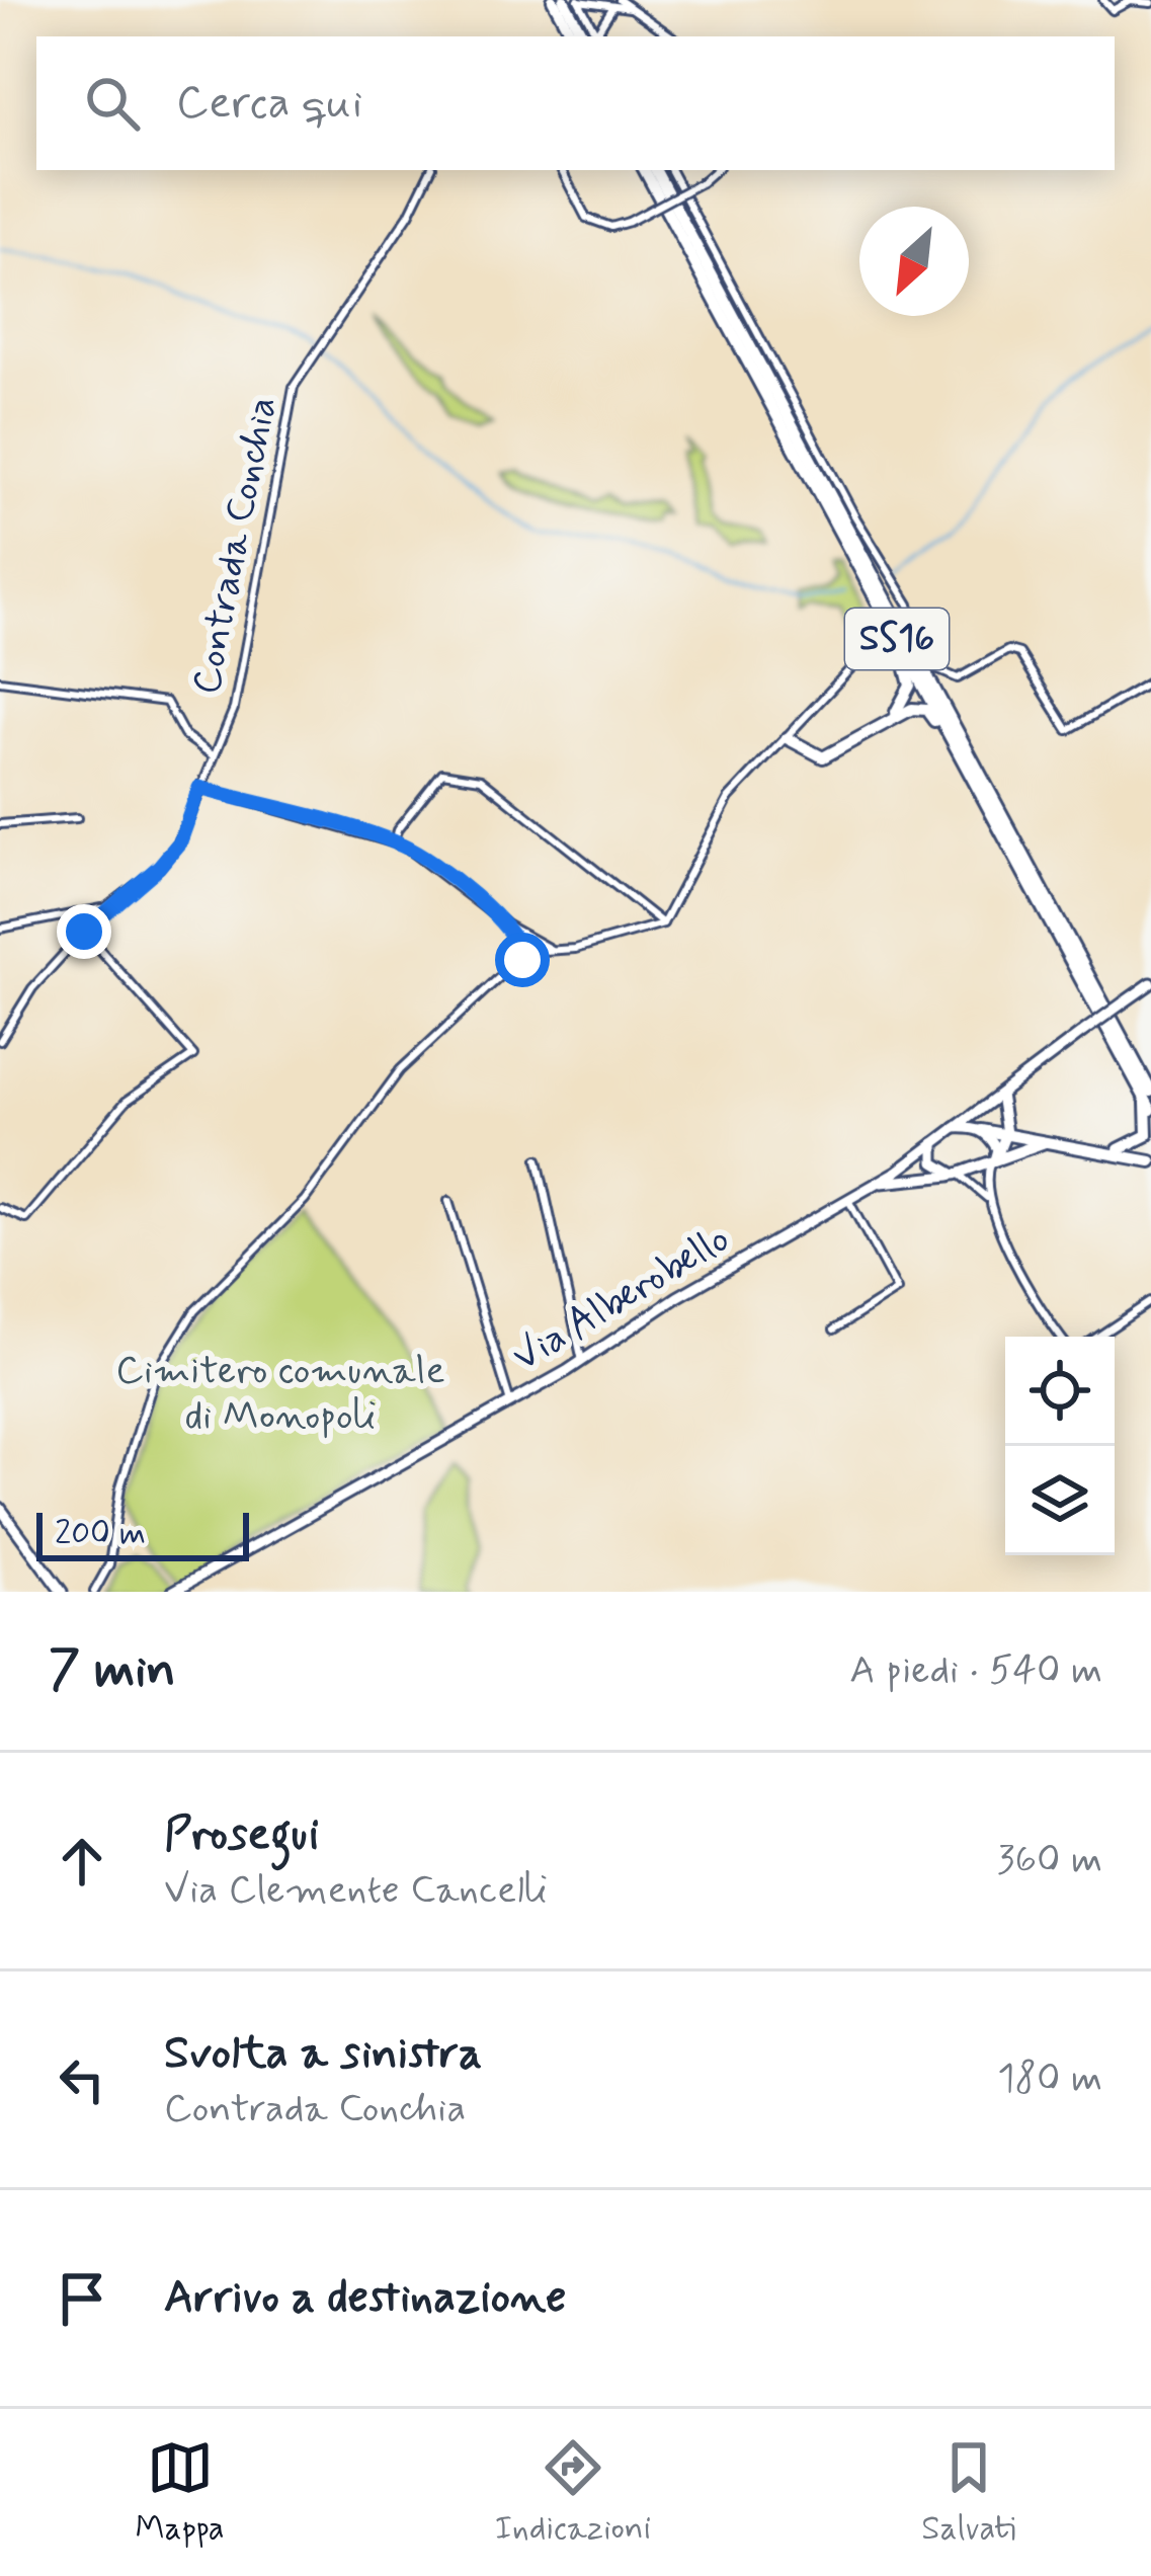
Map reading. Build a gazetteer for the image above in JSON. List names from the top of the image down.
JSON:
{
  "streets": {
    "highway": ["SS16"],
    "main road": ["Via Alberobello"],
    "street": ["Contrada Conchia"]
  },
  "parks": ["Cimitero comunale di Monopoli"],
  "scale_bar": "200 m",
  "north": "bottom left",
  "page": {
    "search": "Cerca qui",
    "scale": "200 m",
    "heading": ["7 min", "A piedi · 540 m"],
    "list": [
      ["Prosegui", "Via Clemente Cancelli", "360 m"],
      ["Svolta a sinistra", "Contrada Conchia", "180 m"],
      "Arrivo a destinazione"
    ],
    "nav": ["Mappa", "Indicazioni", "Salvati"]
  }
}
